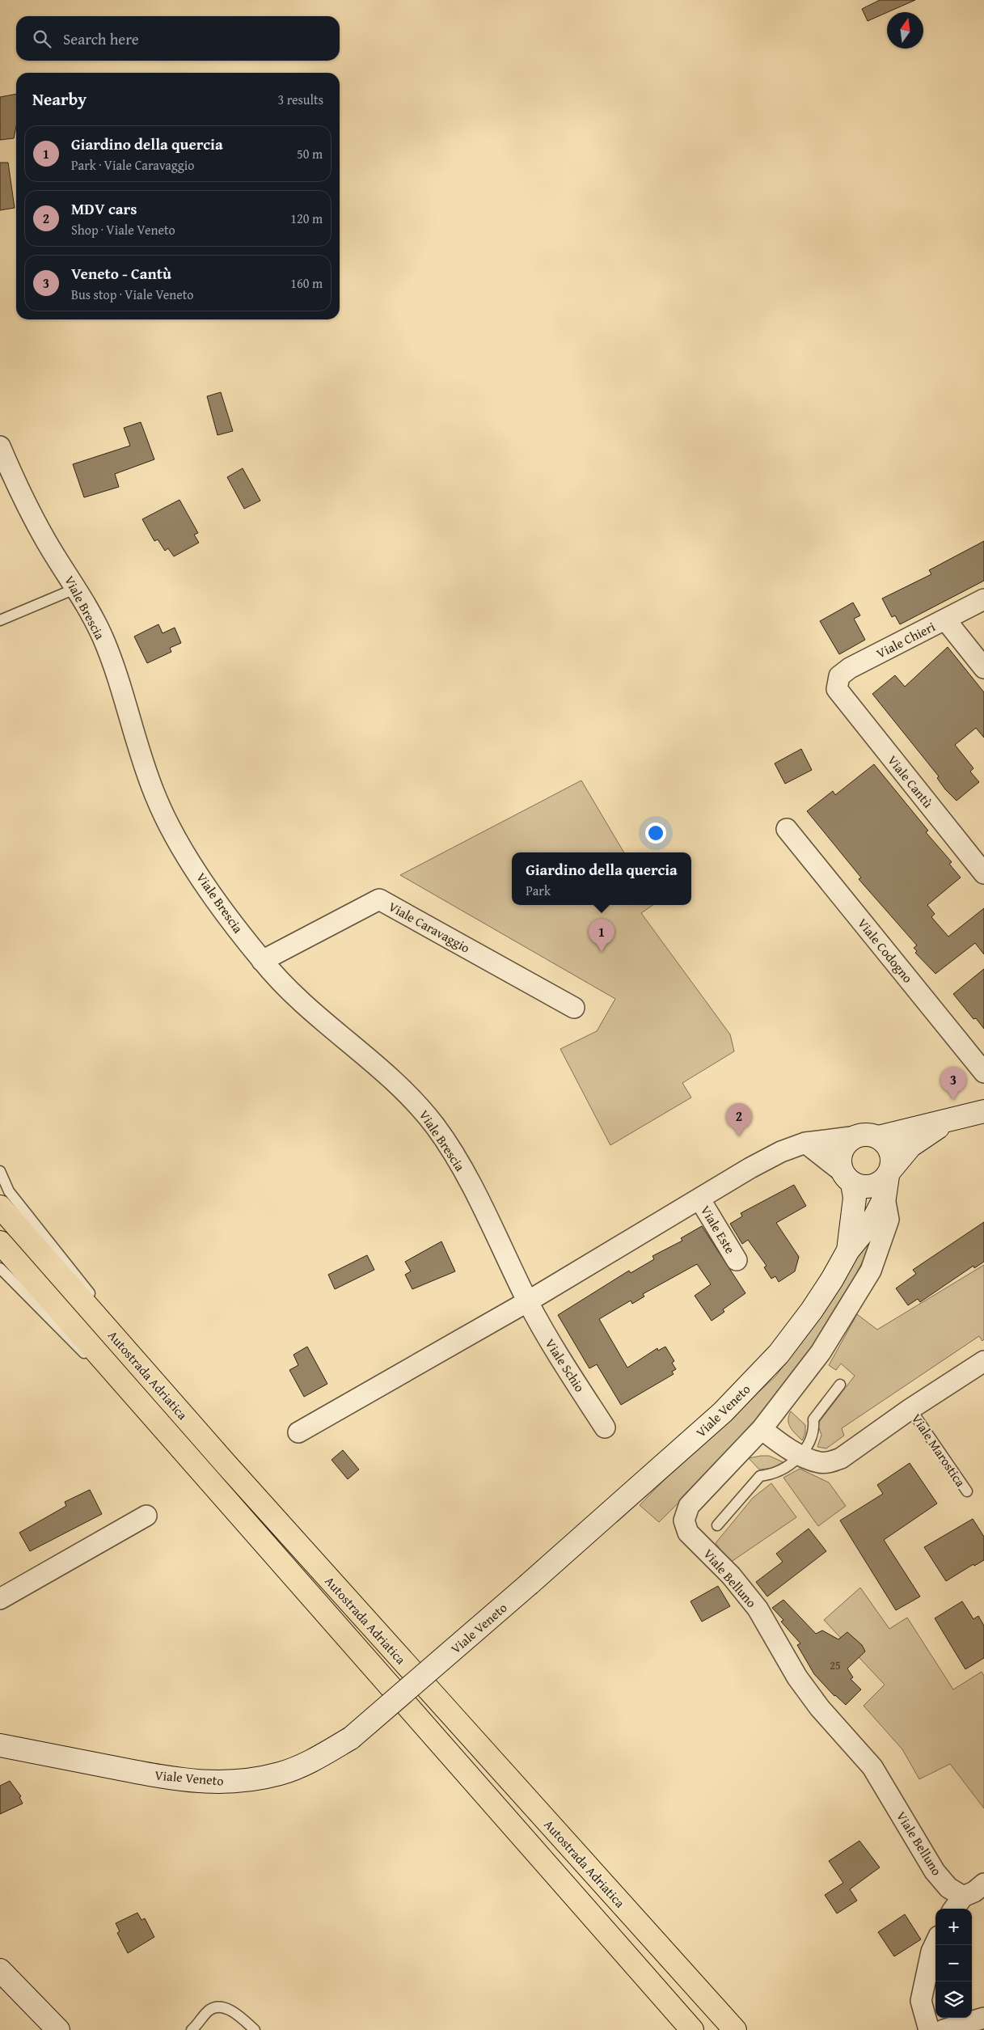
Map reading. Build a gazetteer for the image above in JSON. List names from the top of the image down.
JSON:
{
  "streets": {
    "highway": ["Autostrada Adriatica"],
    "main road": ["Viale Veneto"],
    "street": [
      "Viale Brescia",
      "Viale Chieri",
      "Viale Cantù",
      "Viale Caravaggio",
      "Viale Codogno",
      "Viale Este",
      "Viale Schio",
      "Viale Marostica",
      "Viale Belluno"
    ]
  },
  "crossings": [
    ["Viale Brescia", "Viale Caravaggio"],
    ["Viale Brescia", "Viale Schio"],
    ["Viale Chieri", "Viale Cantù"],
    ["Viale Veneto", "Viale Belluno"],
    ["Viale Marostica", "Viale Belluno"]
  ],
  "house_numbers": ["25"],
  "north": "top",
  "page": {
    "search": "Search here",
    "heading": ["Nearby", "3 results"],
    "list": [
      {
        "mark": "1",
        "name": "Giardino della quercia",
        "note": "Park · Viale Caravaggio",
        "value": "50 m"
      },
      {
        "mark": "2",
        "name": "MDV cars",
        "note": "Shop · Viale Veneto",
        "value": "120 m"
      },
      {
        "mark": "3",
        "name": "Veneto - Cantù",
        "note": "Bus stop · Viale Veneto",
        "value": "160 m"
      }
    ],
    "popup": ["Giardino della quercia", "Park"],
    "pins": ["1", "3", "2"],
    "map_buttons": ["+", "−"]
  }
}
